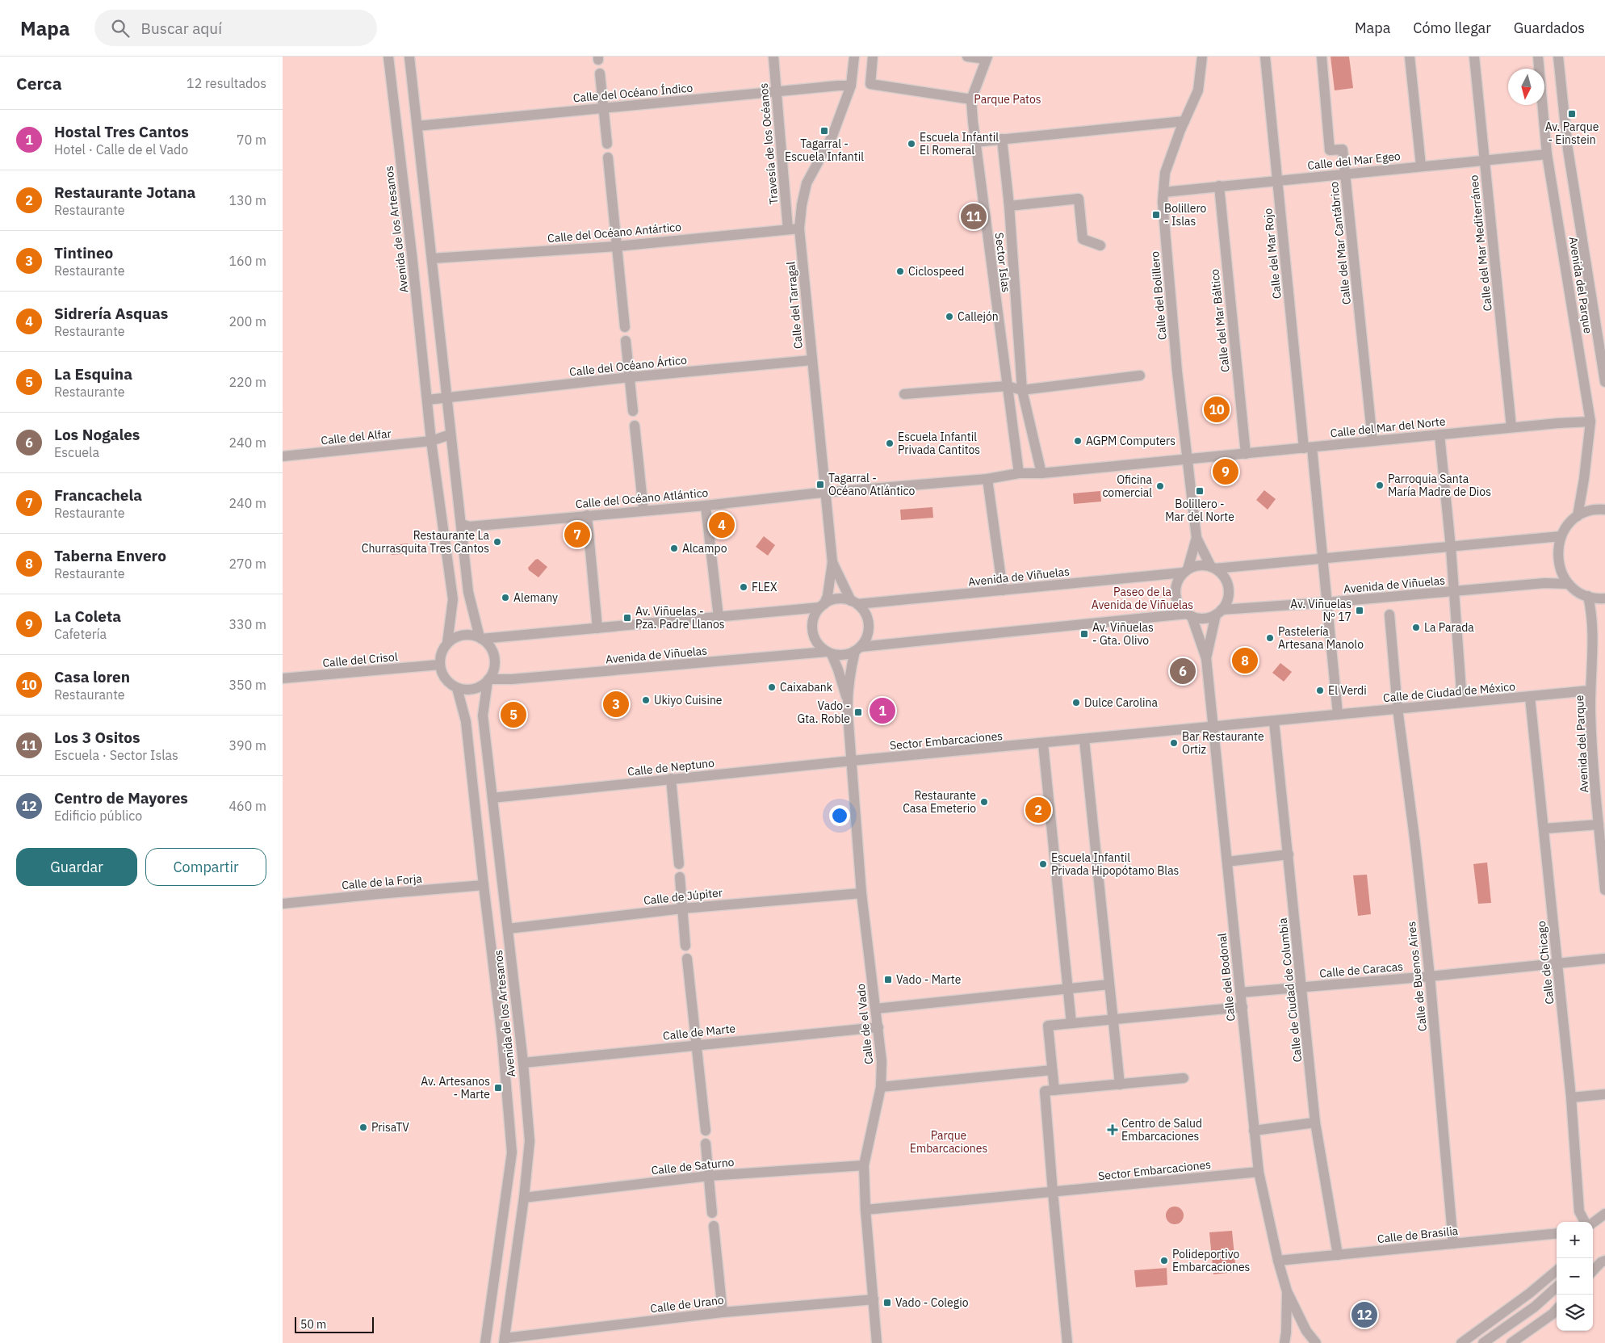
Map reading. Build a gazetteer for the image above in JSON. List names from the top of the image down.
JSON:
{
  "streets": {
    "street": [
      "Calle del Océano Índico",
      "Travesía de los Océanos",
      "Calle del Mar Egeo",
      "Avenida de los Artesanos",
      "Calle del Océano Antártico",
      "Calle del Mar Cantábrico",
      "Calle del Mar Mediterráneo",
      "Calle del Mar Rojo",
      "Sector Islas",
      "Avenida del Parque",
      "Calle del Bolillero",
      "Calle del Tarragal",
      "Calle del Mar Báltico",
      "Calle del Océano Ártico",
      "Calle del Mar del Norte",
      "Calle del Alfar",
      "Calle del Océano Atlántico",
      "Avenida de Viñuelas",
      "Calle del Crisol",
      "Calle de Ciudad de México",
      "Sector Embarcaciones",
      "Calle de Neptuno",
      "Calle de la Forja",
      "Calle de Júpiter",
      "Calle de Chicago",
      "Calle de Caracas",
      "Calle de Buenos Aires",
      "Calle del Bodonal",
      "Calle de Ciudad de Columbia",
      "Calle de el Vado",
      "Calle de Marte",
      "Calle de Saturno",
      "Calle de Brasilia",
      "Calle de Urano"
    ]
  },
  "crossings": [
    ["Calle del Océano Índico", "Travesía de los Océanos"],
    ["Calle del Océano Índico", "Calle del Tarragal"],
    ["Travesía de los Océanos", "Calle del Océano Antártico"],
    ["Calle del Mar Egeo", "Calle del Mar Cantábrico"],
    ["Calle del Mar Egeo", "Calle del Mar Mediterráneo"],
    ["Calle del Mar Egeo", "Calle del Mar Rojo"],
    ["Calle del Mar Egeo", "Avenida del Parque"],
    ["Calle del Mar Egeo", "Calle del Bolillero"],
    ["Calle del Mar Egeo", "Calle del Mar Báltico"],
    ["Avenida de los Artesanos", "Calle del Alfar"],
    ["Avenida de los Artesanos", "Avenida de Viñuelas"],
    ["Avenida de los Artesanos", "Calle del Crisol"],
    ["Avenida de los Artesanos", "Calle de Neptuno"],
    ["Avenida de los Artesanos", "Calle de la Forja"],
    ["Avenida de los Artesanos", "Calle de Júpiter"],
    ["Avenida de los Artesanos", "Calle de Marte"],
    ["Avenida de los Artesanos", "Calle de Saturno"],
    ["Avenida de los Artesanos", "Calle de Urano"],
    ["Calle del Océano Antártico", "Calle del Tarragal"],
    ["Calle del Mar Cantábrico", "Calle del Mar del Norte"],
    ["Calle del Mar Mediterráneo", "Calle del Mar del Norte"],
    ["Calle del Mar Rojo", "Calle del Mar del Norte"],
    ["Calle del Mar Rojo", "Avenida de Viñuelas"],
    ["Calle del Mar Rojo", "Calle de Ciudad de México"],
    ["Avenida del Parque", "Calle del Mar del Norte"],
    ["Avenida del Parque", "Calle de Ciudad de México"],
    ["Calle del Bolillero", "Calle del Mar del Norte"],
    ["Calle del Tarragal", "Calle del Océano Ártico"],
    ["Calle del Tarragal", "Calle del Océano Atlántico"],
    ["Calle del Tarragal", "Avenida de Viñuelas"],
    ["Calle del Mar Báltico", "Calle del Mar del Norte"],
    ["Avenida de Viñuelas", "Calle del Crisol"],
    ["Avenida de Viñuelas", "Calle del Bodonal"],
    ["Calle de Ciudad de México", "Sector Embarcaciones"],
    ["Calle de Ciudad de México", "Calle de Chicago"],
    ["Calle de Ciudad de México", "Calle de Buenos Aires"],
    ["Calle de Ciudad de México", "Calle del Bodonal"],
    ["Calle de Ciudad de México", "Calle de Ciudad de Columbia"],
    ["Sector Embarcaciones", "Calle de Neptuno"],
    ["Sector Embarcaciones", "Calle del Bodonal"],
    ["Sector Embarcaciones", "Calle de el Vado"],
    ["Calle de Neptuno", "Calle de el Vado"],
    ["Calle de Júpiter", "Calle de el Vado"],
    ["Calle de Chicago", "Calle de Caracas"],
    ["Calle de Caracas", "Calle de Buenos Aires"],
    ["Calle de Caracas", "Calle del Bodonal"],
    ["Calle de Caracas", "Calle de Ciudad de Columbia"],
    ["Calle de Buenos Aires", "Calle de Brasilia"],
    ["Calle del Bodonal", "Calle de Brasilia"],
    ["Calle de Ciudad de Columbia", "Calle de Brasilia"],
    ["Calle de el Vado", "Calle de Marte"],
    ["Calle de el Vado", "Calle de Saturno"],
    ["Calle de el Vado", "Calle de Urano"]
  ],
  "parks": ["Parque Patos", "Paseo de la Avenida de Viñuelas", "Parque Embarcaciones"],
  "places": {
    "transit": [
      "Av. Parque - Einstein",
      "Tagarral - Escuela Infantil",
      "Bolillero - Islas",
      "Tagarral - Océano Atlántico",
      "Bolillero - Mar del Norte",
      "Av. Viñuelas Nº 17",
      "Av. Viñuelas - Pza. Padre Llanos",
      "Av. Viñuelas - Gta. Olivo",
      "Vado - Gta. Roble",
      "Vado - Marte",
      "Av. Artesanos - Marte",
      "Vado - Colegio"
    ],
    "other": [
      "Escuela Infantil El Romeral",
      "Ciclospeed",
      "Callejón",
      "AGPM Computers",
      "Escuela Infantil Privada Cantitos",
      "Parroquia Santa María Madre de Dios",
      "Oficina comercial",
      "Restaurante La Churrasquita Tres Cantos",
      "Alcampo",
      "FLEX",
      "Alemany",
      "La Parada",
      "Pastelería Artesana Manolo",
      "Caixabank",
      "El Verdi",
      "Ukiyo Cuisine",
      "Dulce Carolina",
      "Bar Restaurante Ortiz",
      "Restaurante Casa Emeterio",
      "Escuela Infantil Privada Hipopótamo Blas",
      "PrisaTV",
      "Polideportivo Embarcaciones"
    ],
    "health": ["Centro de Salud Embarcaciones"]
  },
  "scale_bar": "50 m",
  "north": "bottom",
  "page": {
    "header": "Mapa",
    "search": "Buscar aquí",
    "nav": ["Mapa", "Cómo llegar", "Guardados"],
    "heading": ["Cerca", "12 resultados"],
    "list": [
      {
        "mark": "1",
        "name": "Hostal Tres Cantos",
        "note": "Hotel · Calle de el Vado",
        "value": "70 m"
      },
      {
        "mark": "2",
        "name": "Restaurante Jotana",
        "note": "Restaurante",
        "value": "130 m"
      },
      {
        "mark": "3",
        "name": "Tintineo",
        "note": "Restaurante",
        "value": "160 m"
      },
      {
        "mark": "4",
        "name": "Sidrería Asquas",
        "note": "Restaurante",
        "value": "200 m"
      },
      {
        "mark": "5",
        "name": "La Esquina",
        "note": "Restaurante",
        "value": "220 m"
      },
      {
        "mark": "6",
        "name": "Los Nogales",
        "note": "Escuela",
        "value": "240 m"
      },
      {
        "mark": "7",
        "name": "Francachela",
        "note": "Restaurante",
        "value": "240 m"
      },
      {
        "mark": "8",
        "name": "Taberna Envero",
        "note": "Restaurante",
        "value": "270 m"
      },
      {
        "mark": "9",
        "name": "La Coleta",
        "note": "Cafetería",
        "value": "330 m"
      },
      {
        "mark": "10",
        "name": "Casa loren",
        "note": "Restaurante",
        "value": "350 m"
      },
      {
        "mark": "11",
        "name": "Los 3 Ositos",
        "note": "Escuela · Sector Islas",
        "value": "390 m"
      },
      {
        "mark": "12",
        "name": "Centro de Mayores",
        "note": "Edificio público",
        "value": "460 m"
      }
    ],
    "pins": [
      "11",
      "10",
      "9",
      "4",
      "7",
      "8",
      "6",
      "3",
      "1",
      "5",
      "2",
      "12"
    ],
    "buttons": ["Guardar", "Compartir"],
    "map_buttons": ["+", "−"],
    "scale": "50 m"
  }
}
